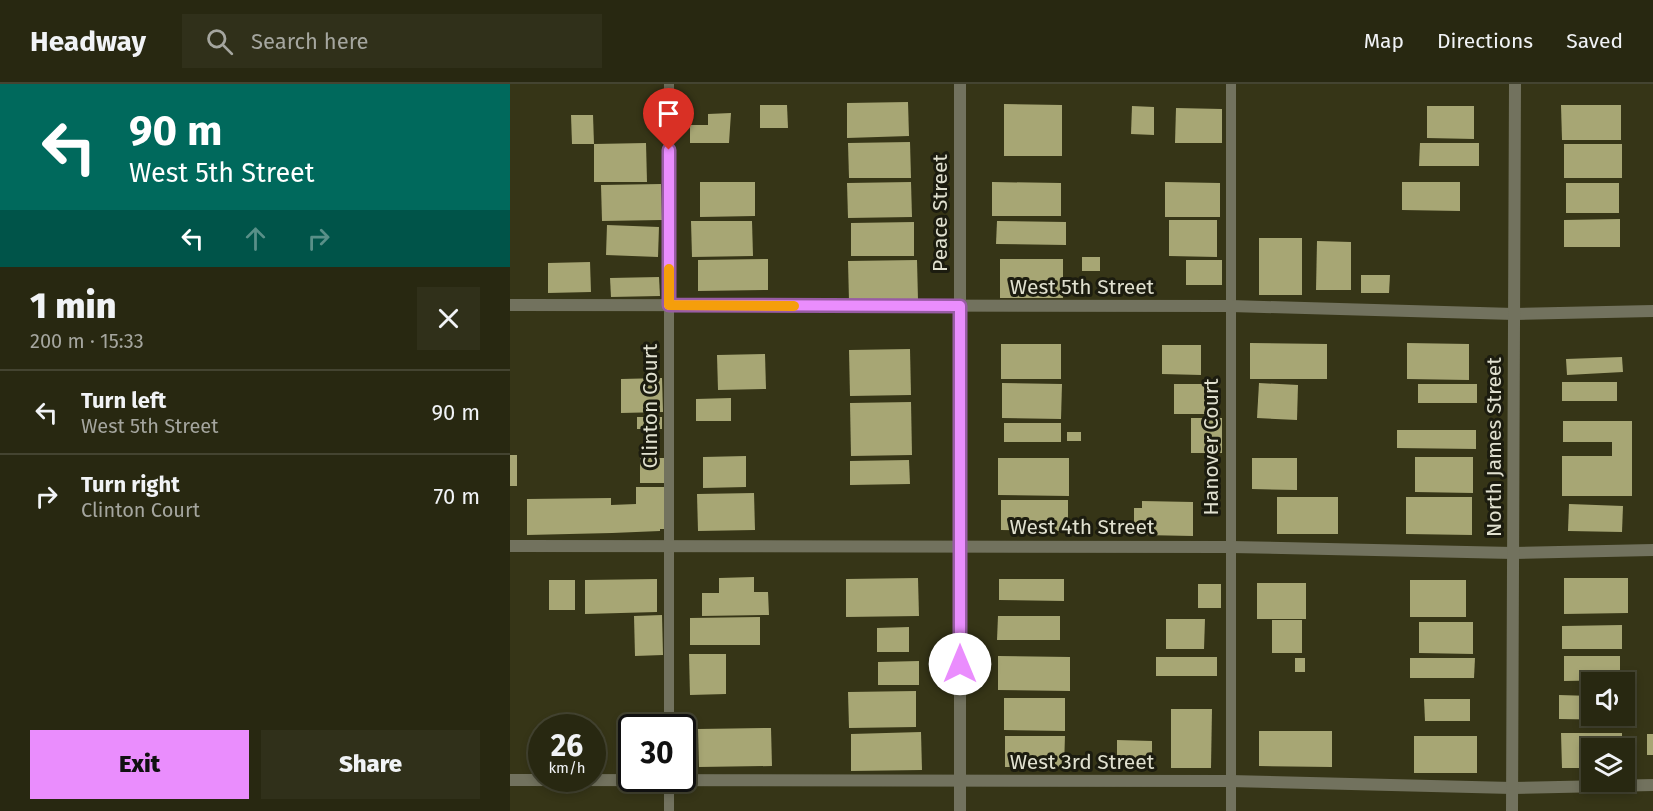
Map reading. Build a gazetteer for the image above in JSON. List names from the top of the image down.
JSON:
{
  "streets": {
    "street": [
      "Peace Street",
      "West 5th Street",
      "North James Street",
      "West 4th Street",
      "West 3rd Street"
    ],
    "lane": ["Clinton Court", "Hanover Court"]
  },
  "crossings": [
    ["Peace Street", "West 5th Street"],
    ["Peace Street", "West 4th Street"],
    ["Peace Street", "West 3rd Street"],
    ["West 5th Street", "Clinton Court"],
    ["West 5th Street", "Hanover Court"],
    ["West 5th Street", "North James Street"],
    ["Clinton Court", "West 4th Street"],
    ["Hanover Court", "West 4th Street"],
    ["Hanover Court", "West 3rd Street"],
    ["North James Street", "West 4th Street"],
    ["North James Street", "West 3rd Street"]
  ],
  "page": {
    "header": "Headway",
    "search": "Search here",
    "nav": ["Map", "Directions", "Saved"],
    "turn": ["90 m", "West 5th Street"],
    "heading": ["1 min", "200 m · 15:33"],
    "list": [
      {
        "name": "Turn left",
        "note": "West 5th Street",
        "value": "90 m"
      },
      {
        "name": "Turn right",
        "note": "Clinton Court",
        "value": "70 m"
      }
    ],
    "speed": "26 km/h",
    "limit": "30",
    "buttons": ["Exit", "Share"]
  }
}
